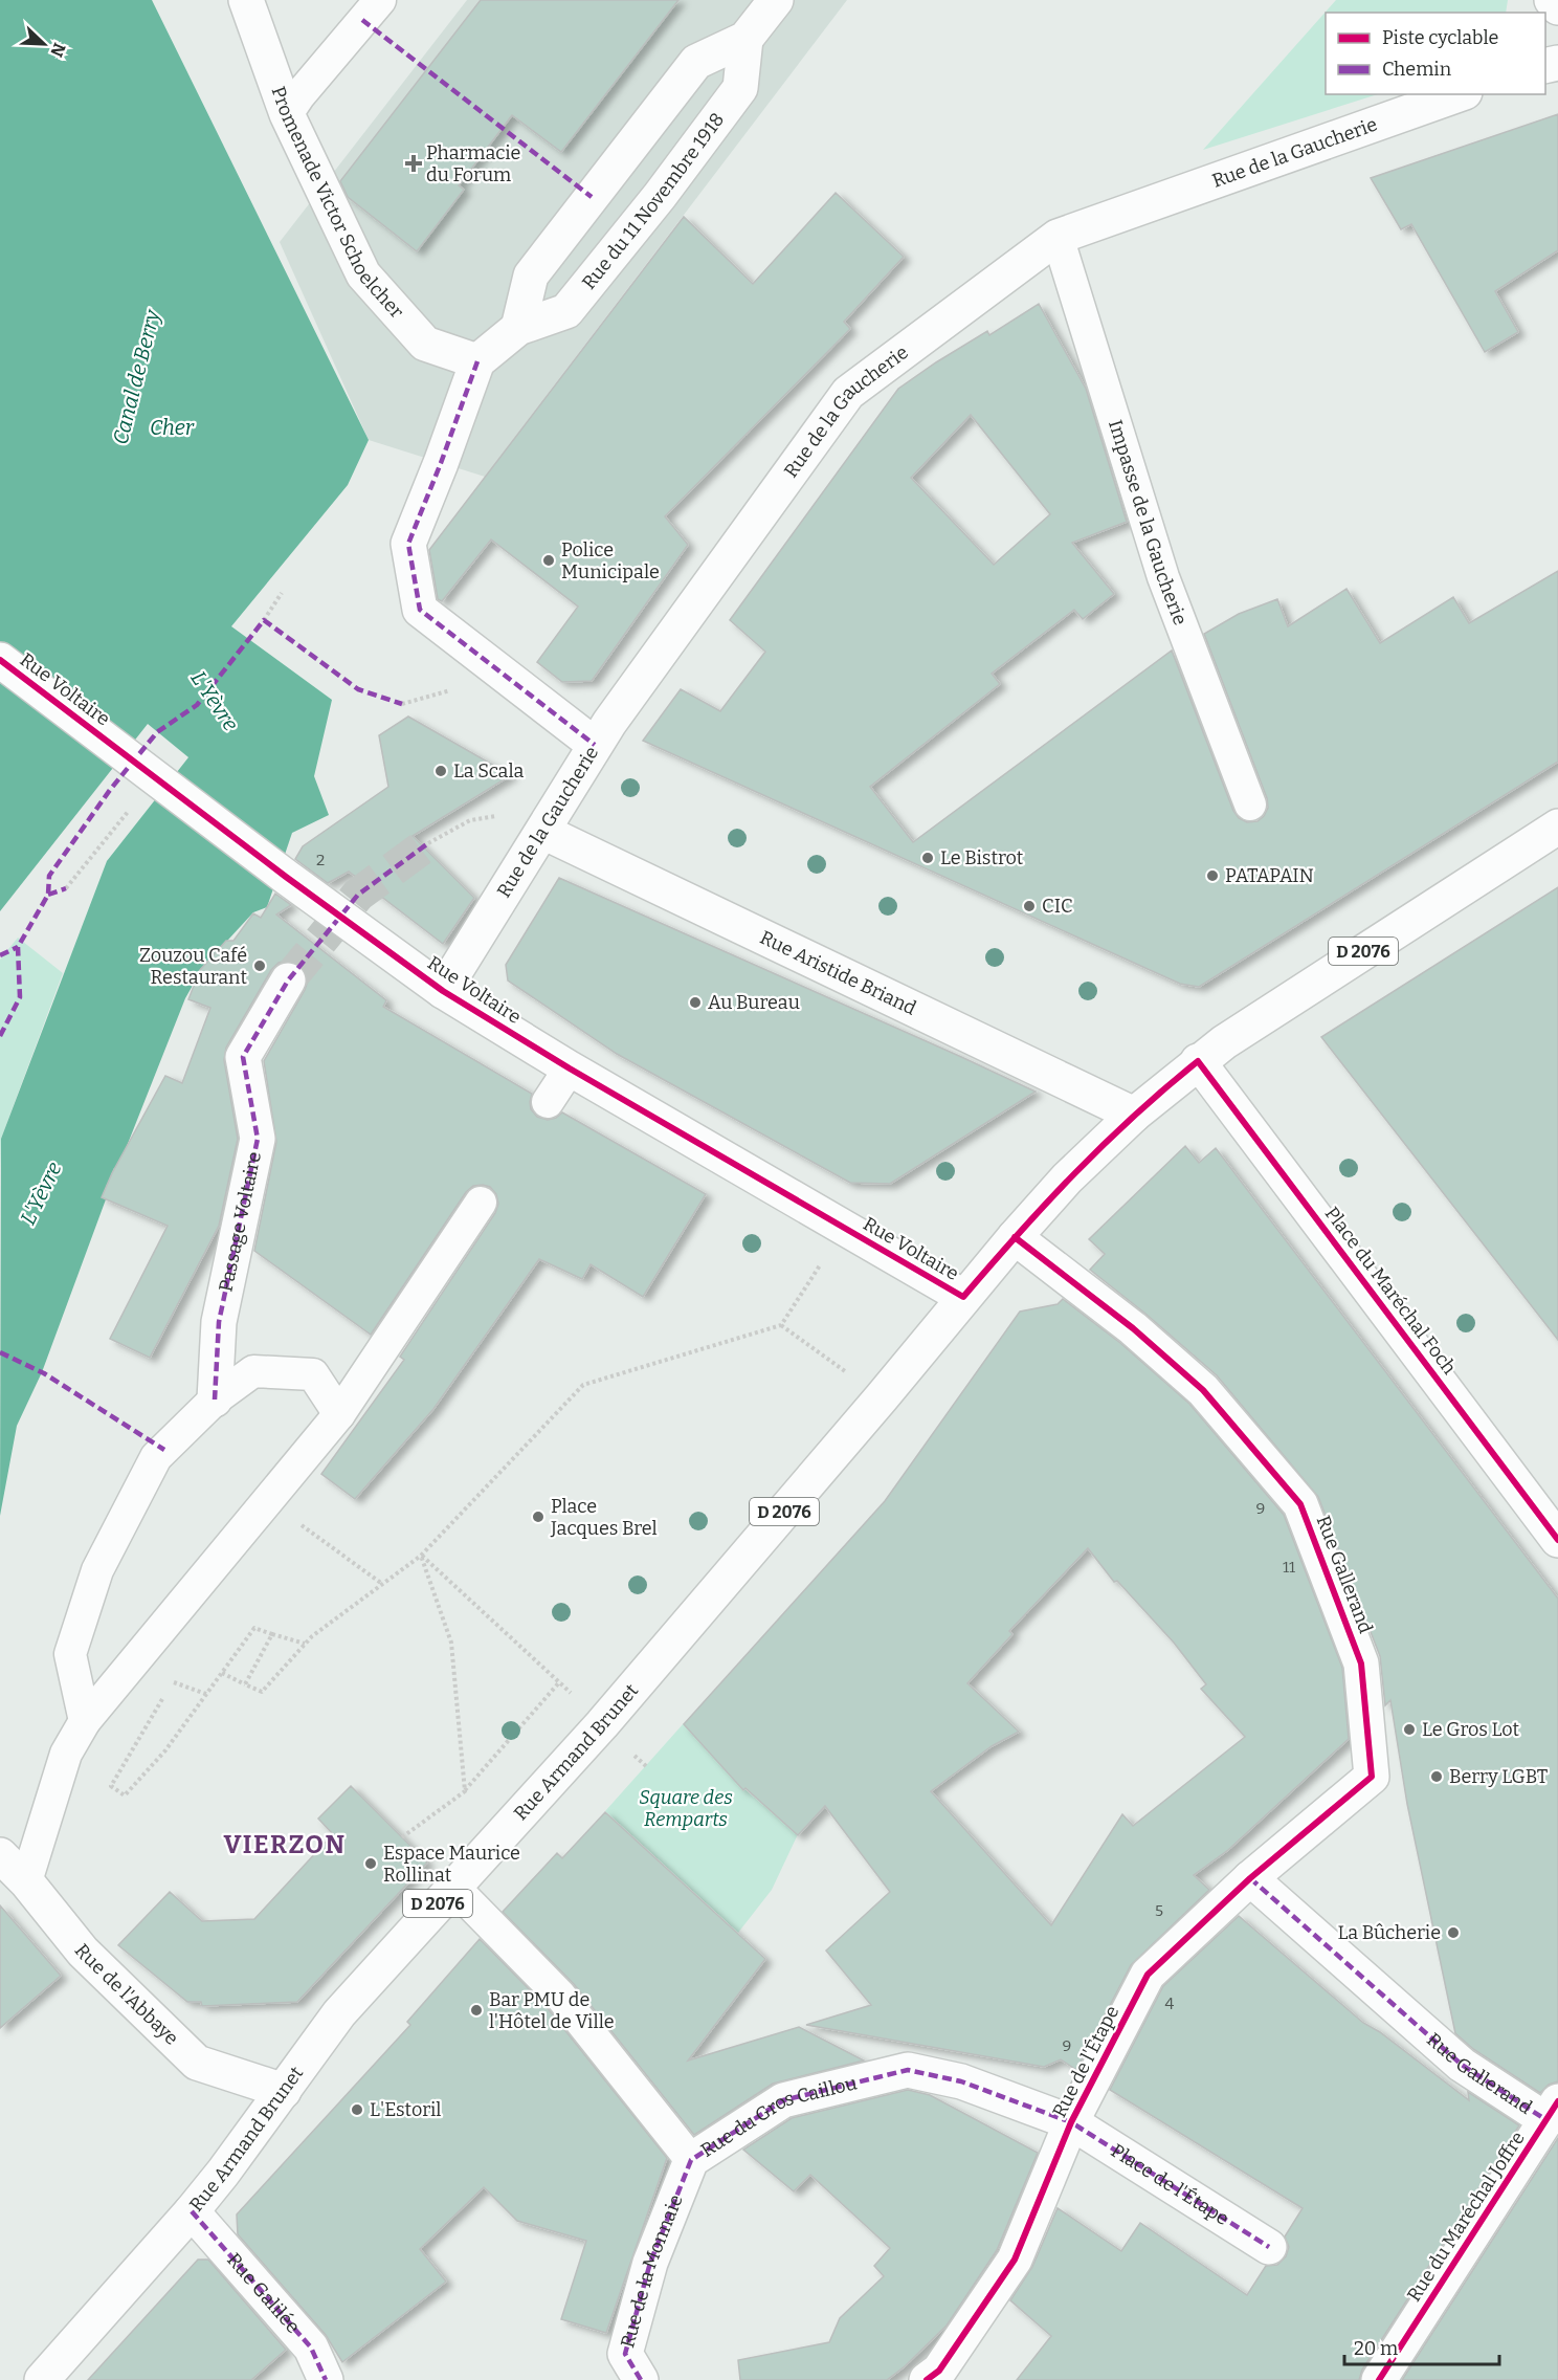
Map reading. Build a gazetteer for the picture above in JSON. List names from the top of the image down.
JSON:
{
  "streets": {
    "street": [
      "Rue de la Gaucherie",
      "Rue du 11 Novembre 1918",
      "Promenade Victor Schoelcher",
      "Rue Voltaire",
      "D 2076",
      "Rue Aristide Briand",
      "Passage Voltaire",
      "Place du Maréchal Foch",
      "Rue Gallerand",
      "Rue Armand Brunet",
      "Rue de l'Abbaye",
      "Rue de l'Étape",
      "Rue du Gros Caillou",
      "Place de l'Étape",
      "Rue du Maréchal Joffre",
      "Rue de la Monnaie",
      "Rue Galilée"
    ],
    "lane": ["Impasse de la Gaucherie"]
  },
  "crossings": [
    ["Rue de la Gaucherie", "Impasse de la Gaucherie"],
    ["Rue de la Gaucherie", "Rue Voltaire"],
    ["Rue de la Gaucherie", "Rue Aristide Briand"],
    ["Rue du 11 Novembre 1918", "Promenade Victor Schoelcher"],
    ["Rue Voltaire", "D 2076"],
    ["Rue Voltaire", "Rue Armand Brunet"],
    ["D 2076", "Rue Aristide Briand"],
    ["D 2076", "Place du Maréchal Foch"],
    ["D 2076", "Rue Gallerand"],
    ["D 2076", "Rue Armand Brunet"],
    ["Rue Gallerand", "Rue de l'Étape"],
    ["Rue Gallerand", "Rue du Maréchal Joffre"],
    ["Rue Armand Brunet", "Rue de l'Abbaye"],
    ["Rue Armand Brunet", "Rue du Gros Caillou"],
    ["Rue Armand Brunet", "Rue Galilée"],
    ["Rue de l'Étape", "Rue du Gros Caillou"],
    ["Rue de l'Étape", "Place de l'Étape"],
    ["Rue du Gros Caillou", "Place de l'Étape"],
    ["Rue du Gros Caillou", "Rue de la Monnaie"]
  ],
  "districts": ["VIERZON"],
  "water": ["Canal de Berry", "Cher", "L'Yèvre"],
  "parks": ["Square des Remparts"],
  "places": {
    "health": ["Pharmacie du Forum"],
    "other": [
      "Police Municipale",
      "La Scala",
      "Le Bistrot",
      "PATAPAIN",
      "CIC",
      "Zouzou Café Restaurant",
      "Au Bureau",
      "Place Jacques Brel",
      "Le Gros Lot",
      "Berry LGBT",
      "Espace Maurice Rollinat",
      "La Bûcherie",
      "Bar PMU de l'Hôtel de Ville",
      "L'Estoril"
    ]
  },
  "house_numbers": [
    "2",
    "9",
    "11",
    "5",
    "4",
    "9"
  ],
  "legend": ["Piste cyclable", "Chemin"],
  "scale_bar": "20 m",
  "north": "bottom right"
}
